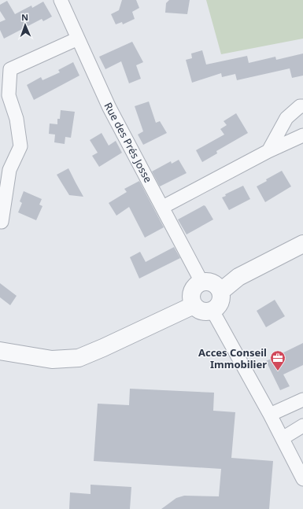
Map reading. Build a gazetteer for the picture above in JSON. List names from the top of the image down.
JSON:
{
  "streets": {
    "street": ["Rue des Prés Josse"]
  },
  "places": {
    "office": ["Acces Conseil Immobilier"]
  },
  "north": "top"
}
